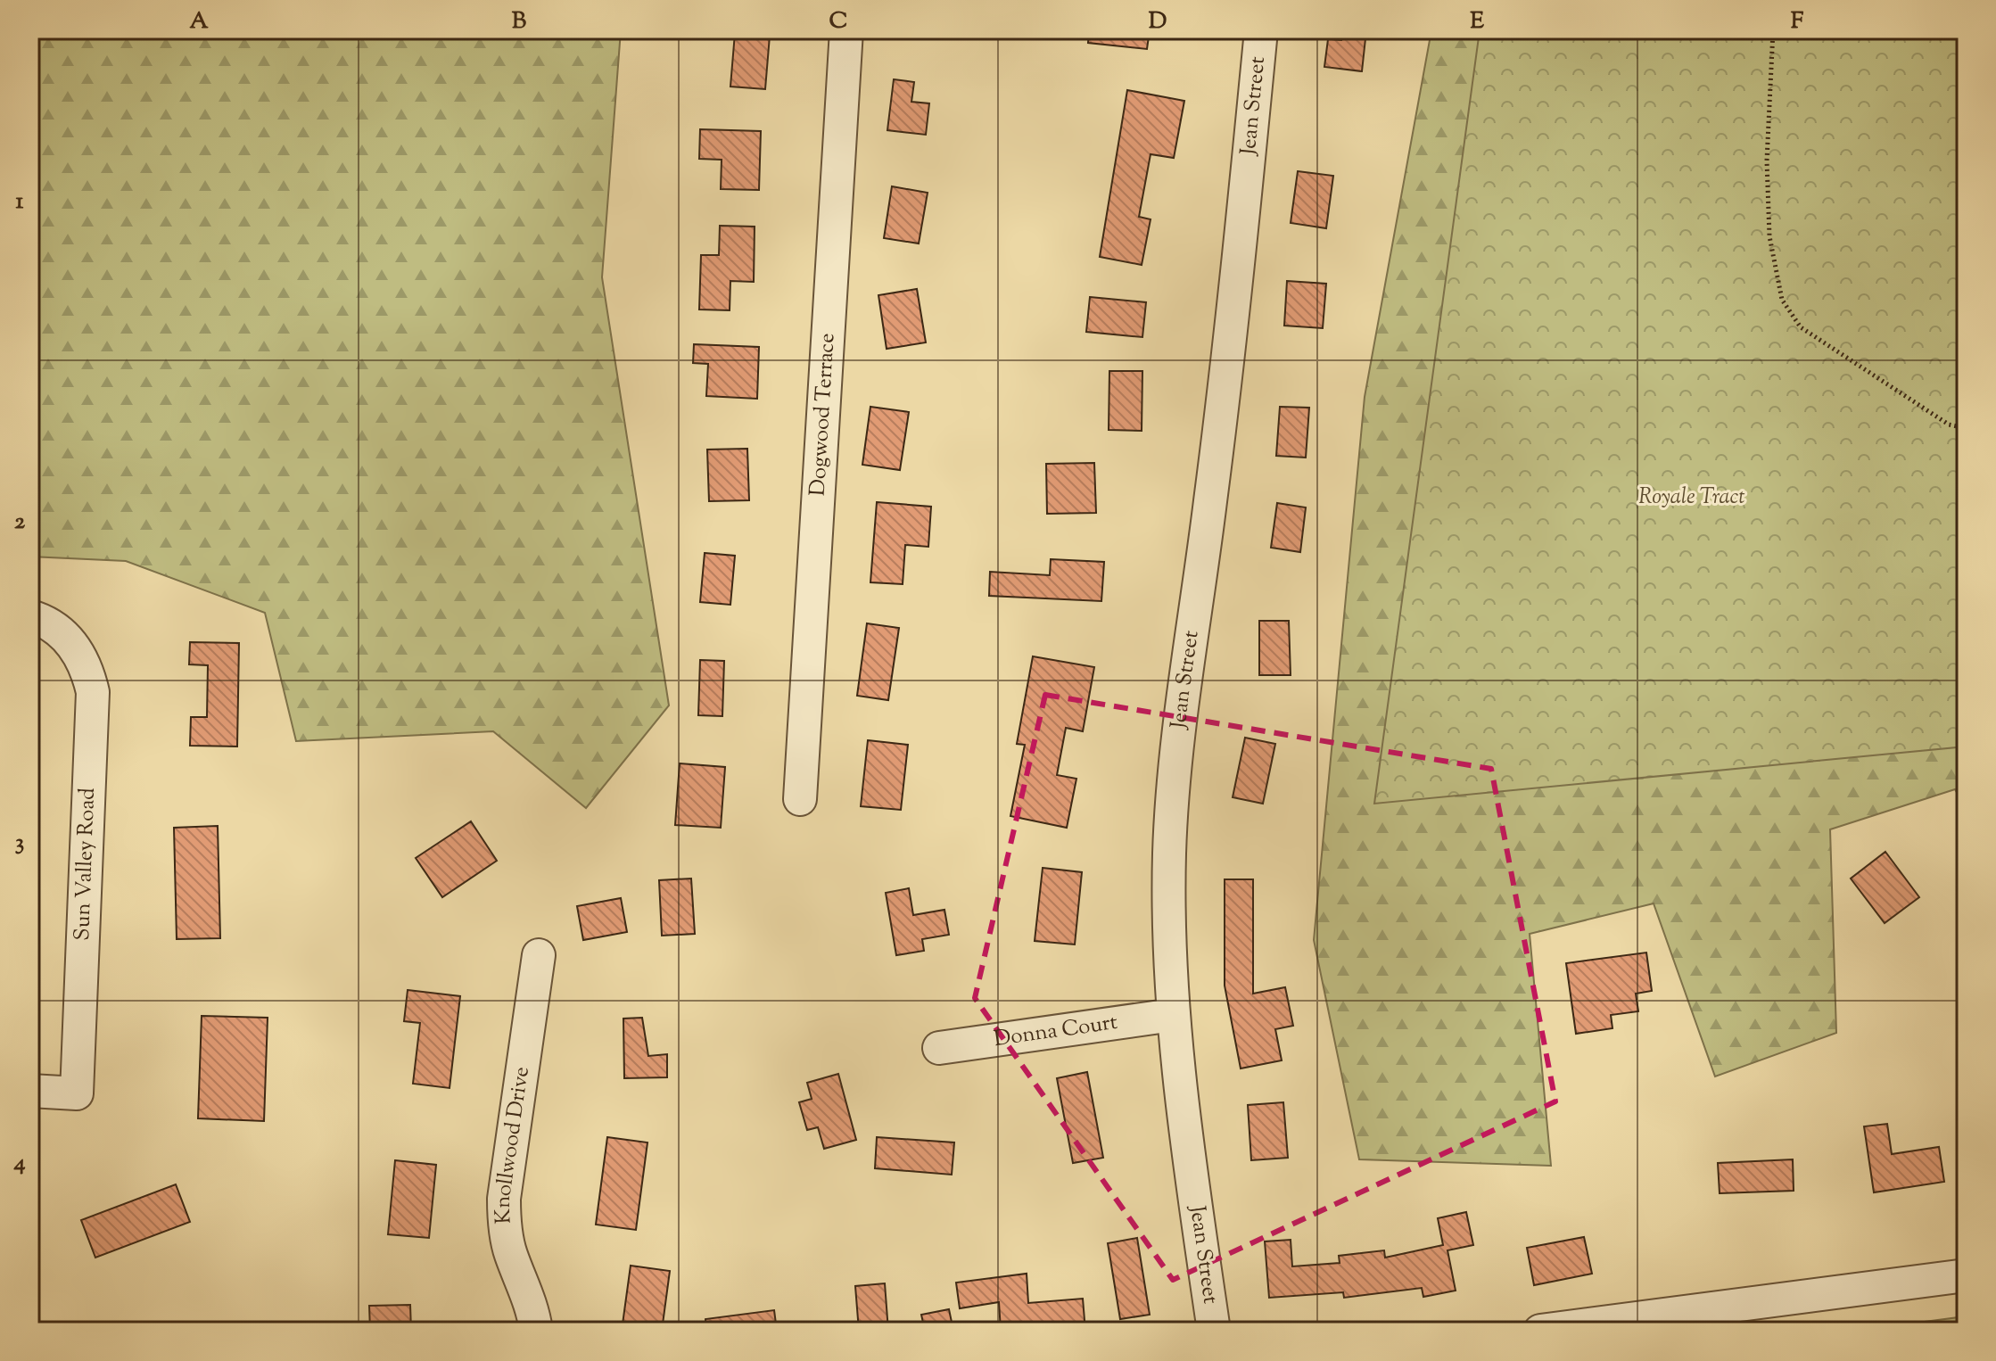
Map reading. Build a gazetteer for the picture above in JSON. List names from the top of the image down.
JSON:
{
  "streets": {
    "street": [
      "Jean Street",
      "Dogwood Terrace",
      "Sun Valley Road",
      "Donna Court",
      "Knollwood Drive"
    ]
  },
  "crossings": [
    ["Jean Street", "Donna Court"]
  ],
  "parks": ["Royale Tract"],
  "grid": {
    "columns": [
      "A",
      "B",
      "C",
      "D",
      "E",
      "F"
    ],
    "rows": [
      "1",
      "2",
      "3",
      "4"
    ]
  }
}
